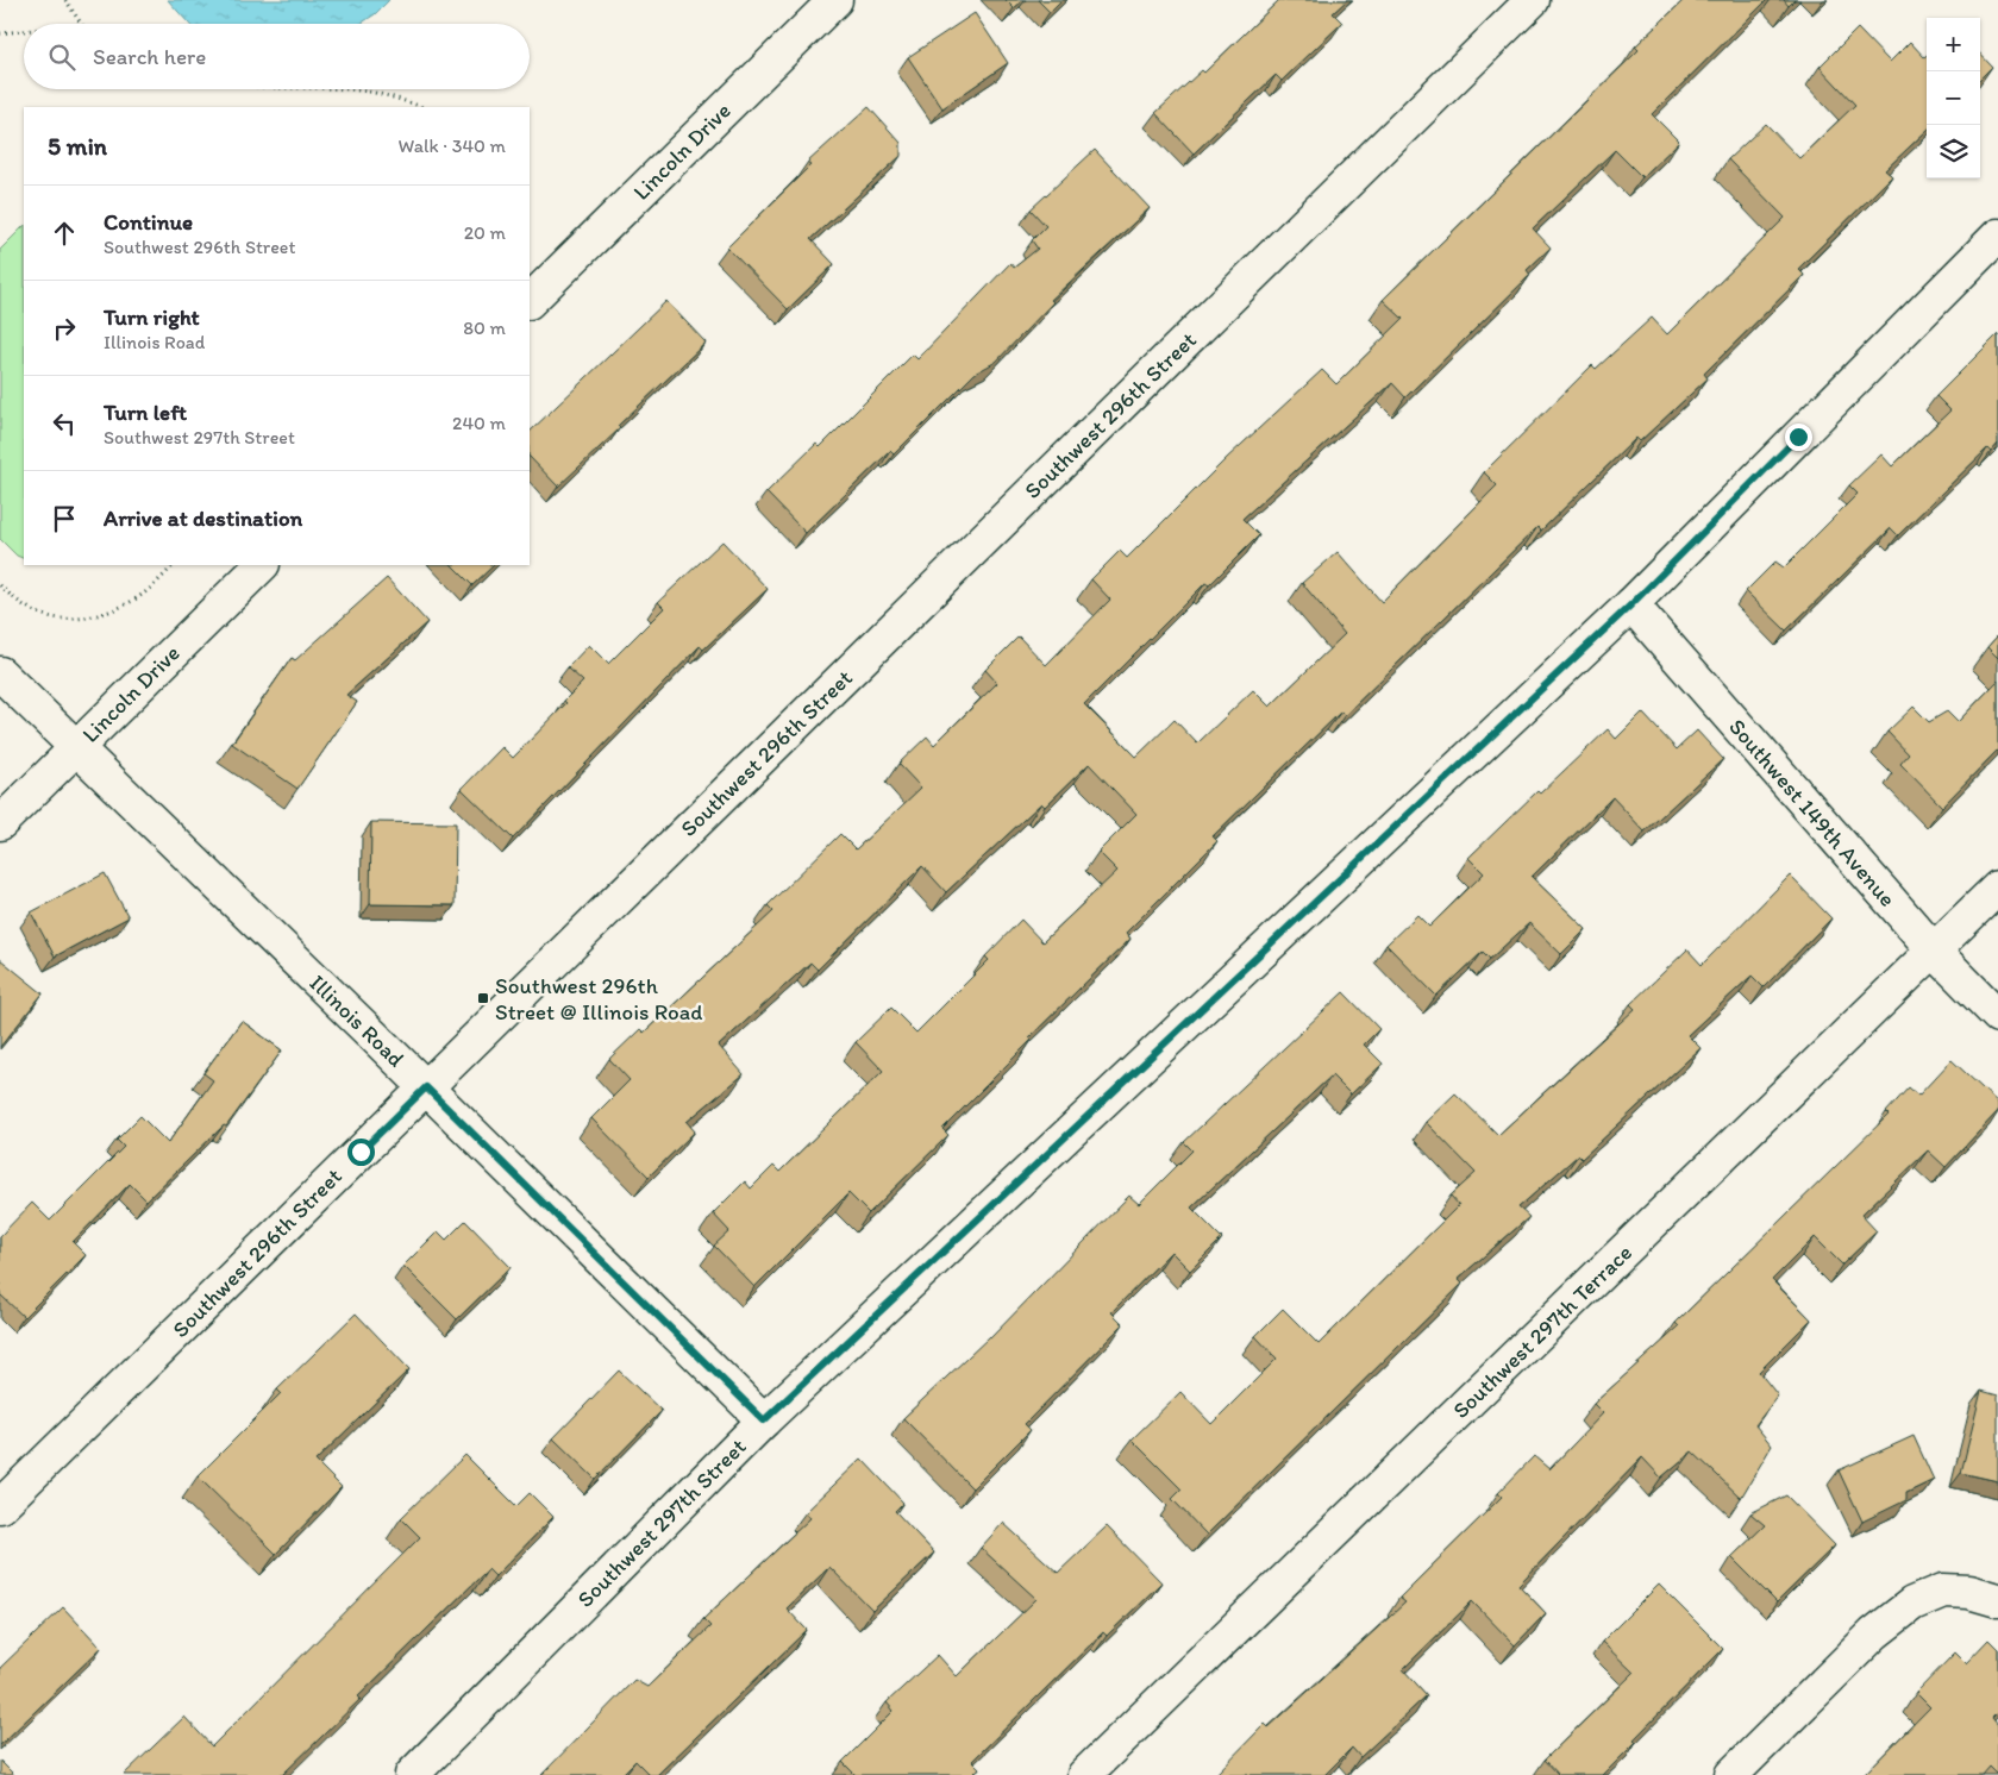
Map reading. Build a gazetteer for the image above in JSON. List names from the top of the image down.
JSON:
{
  "streets": {
    "street": [
      "Lincoln Drive",
      "Southwest 296th Street",
      "Southwest 149th Avenue",
      "Illinois Road",
      "Southwest 297th Terrace",
      "Southwest 297th Street"
    ]
  },
  "crossings": [
    ["Lincoln Drive", "Illinois Road"],
    ["Southwest 296th Street", "Illinois Road"],
    ["Southwest 149th Avenue", "Southwest 297th Terrace"],
    ["Southwest 149th Avenue", "Southwest 297th Street"],
    ["Illinois Road", "Southwest 297th Street"]
  ],
  "places": {
    "transit": ["Southwest 296th Street @ Illinois Road"]
  },
  "page": {
    "map_buttons": ["+", "−"],
    "search": "Search here",
    "heading": ["5 min", "Walk · 340 m"],
    "list": [
      ["Continue", "Southwest 296th Street", "20 m"],
      ["Turn right", "Illinois Road", "80 m"],
      ["Turn left", "Southwest 297th Street", "240 m"],
      "Arrive at destination"
    ]
  }
}
